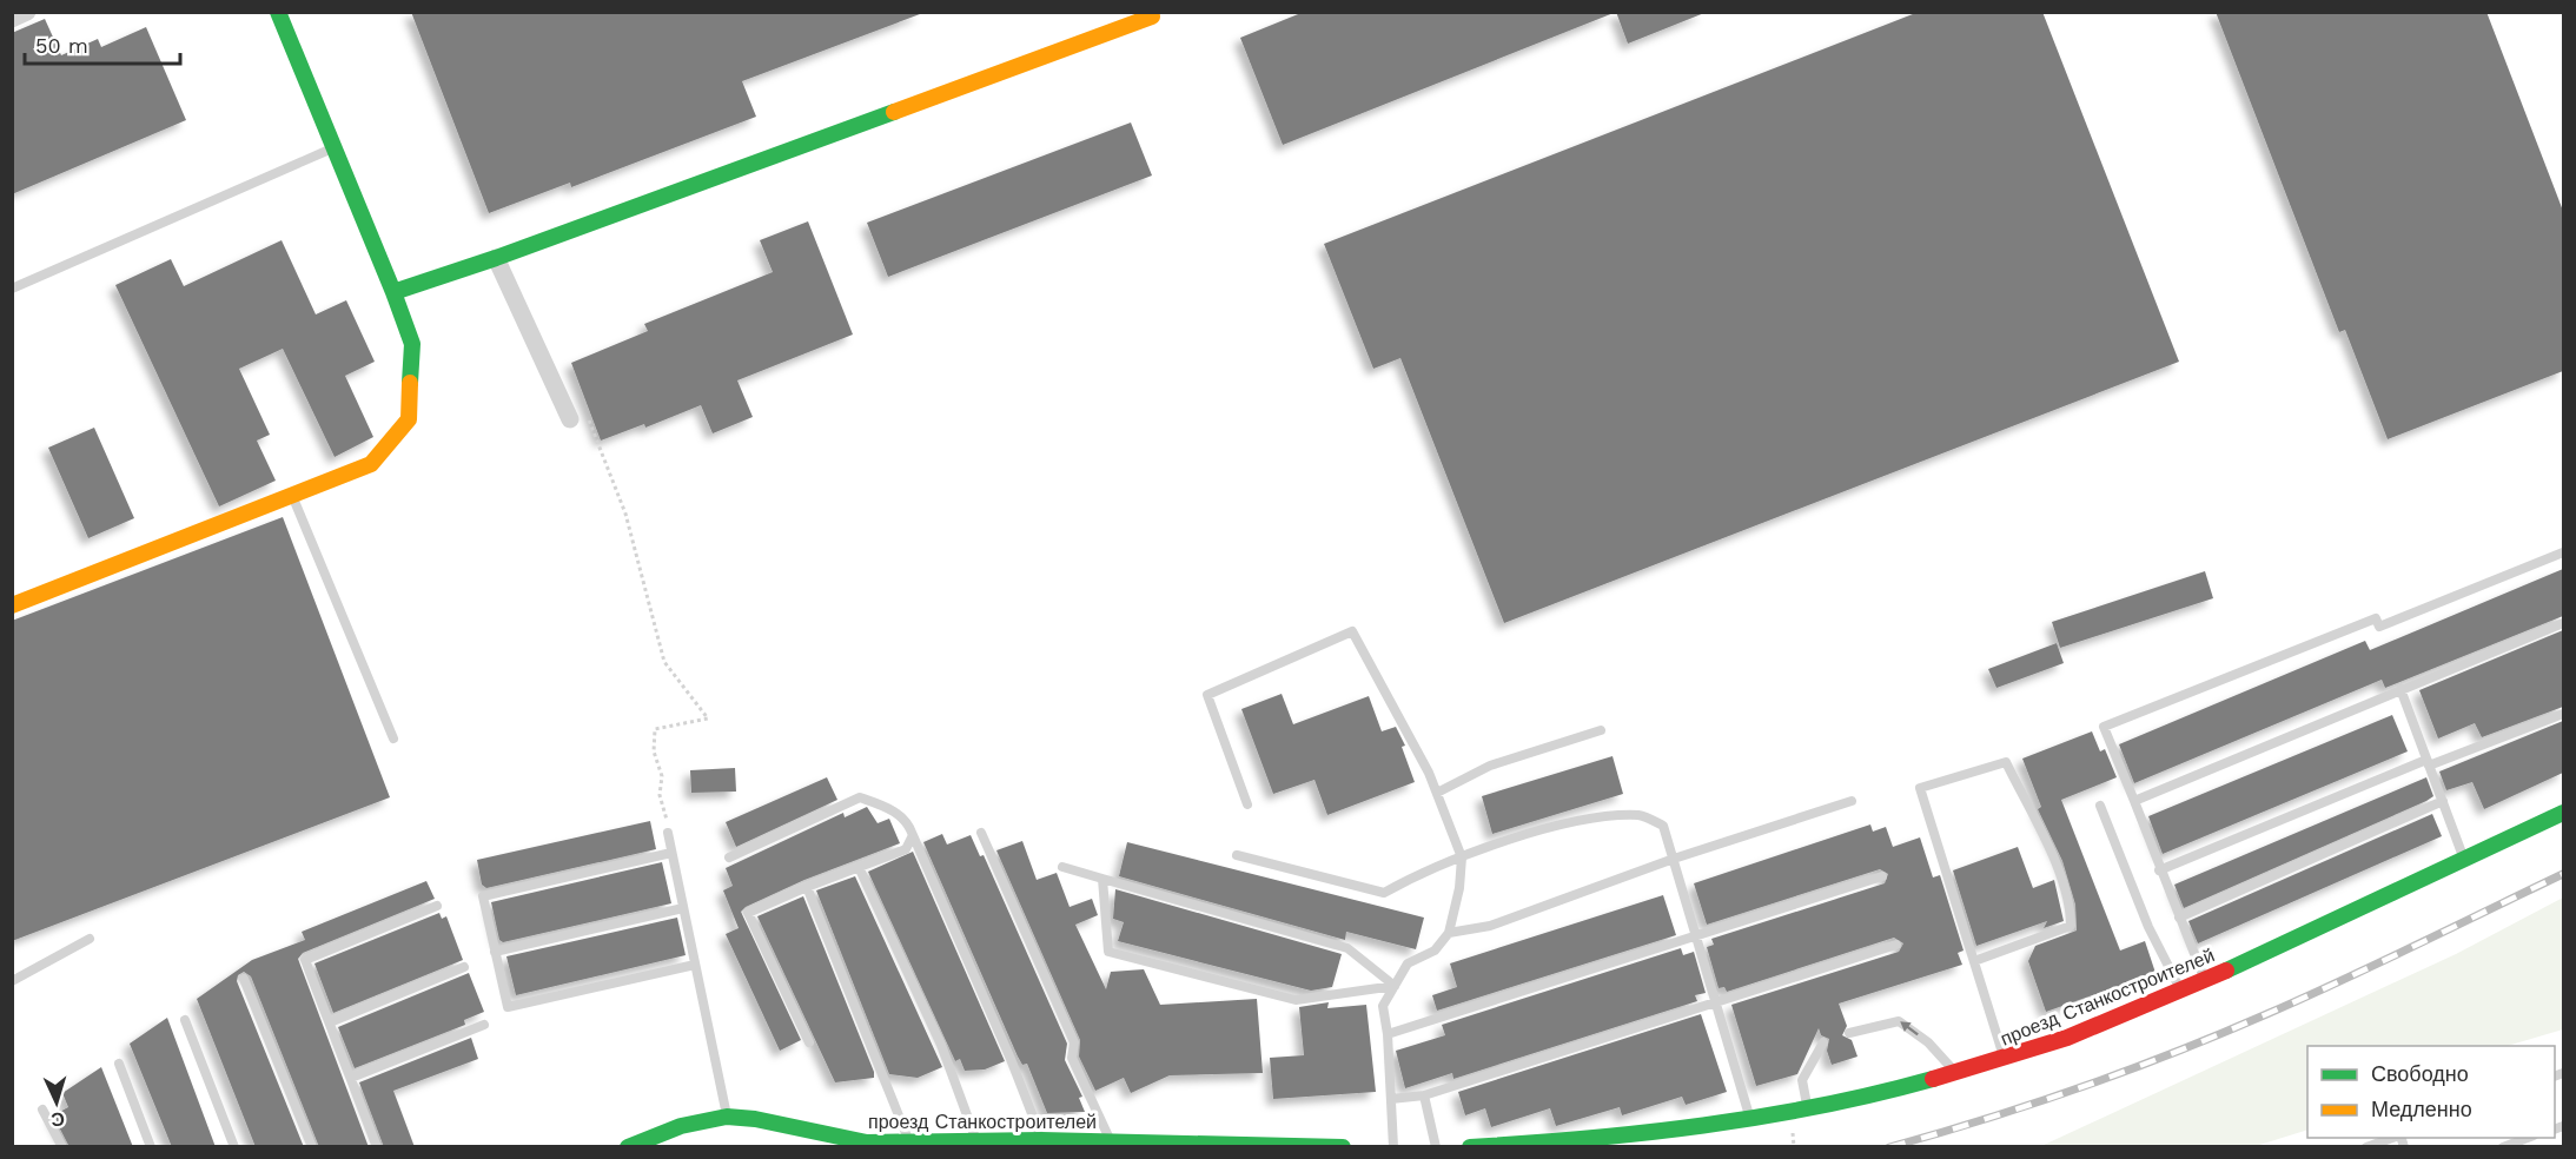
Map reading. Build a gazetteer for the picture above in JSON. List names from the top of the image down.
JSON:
{
  "streets": {
    "main road": ["проезд Станкостроителей"]
  },
  "legend": ["Свободно", "Медленно"],
  "scale_bar": "50 m",
  "north": "bottom"
}
